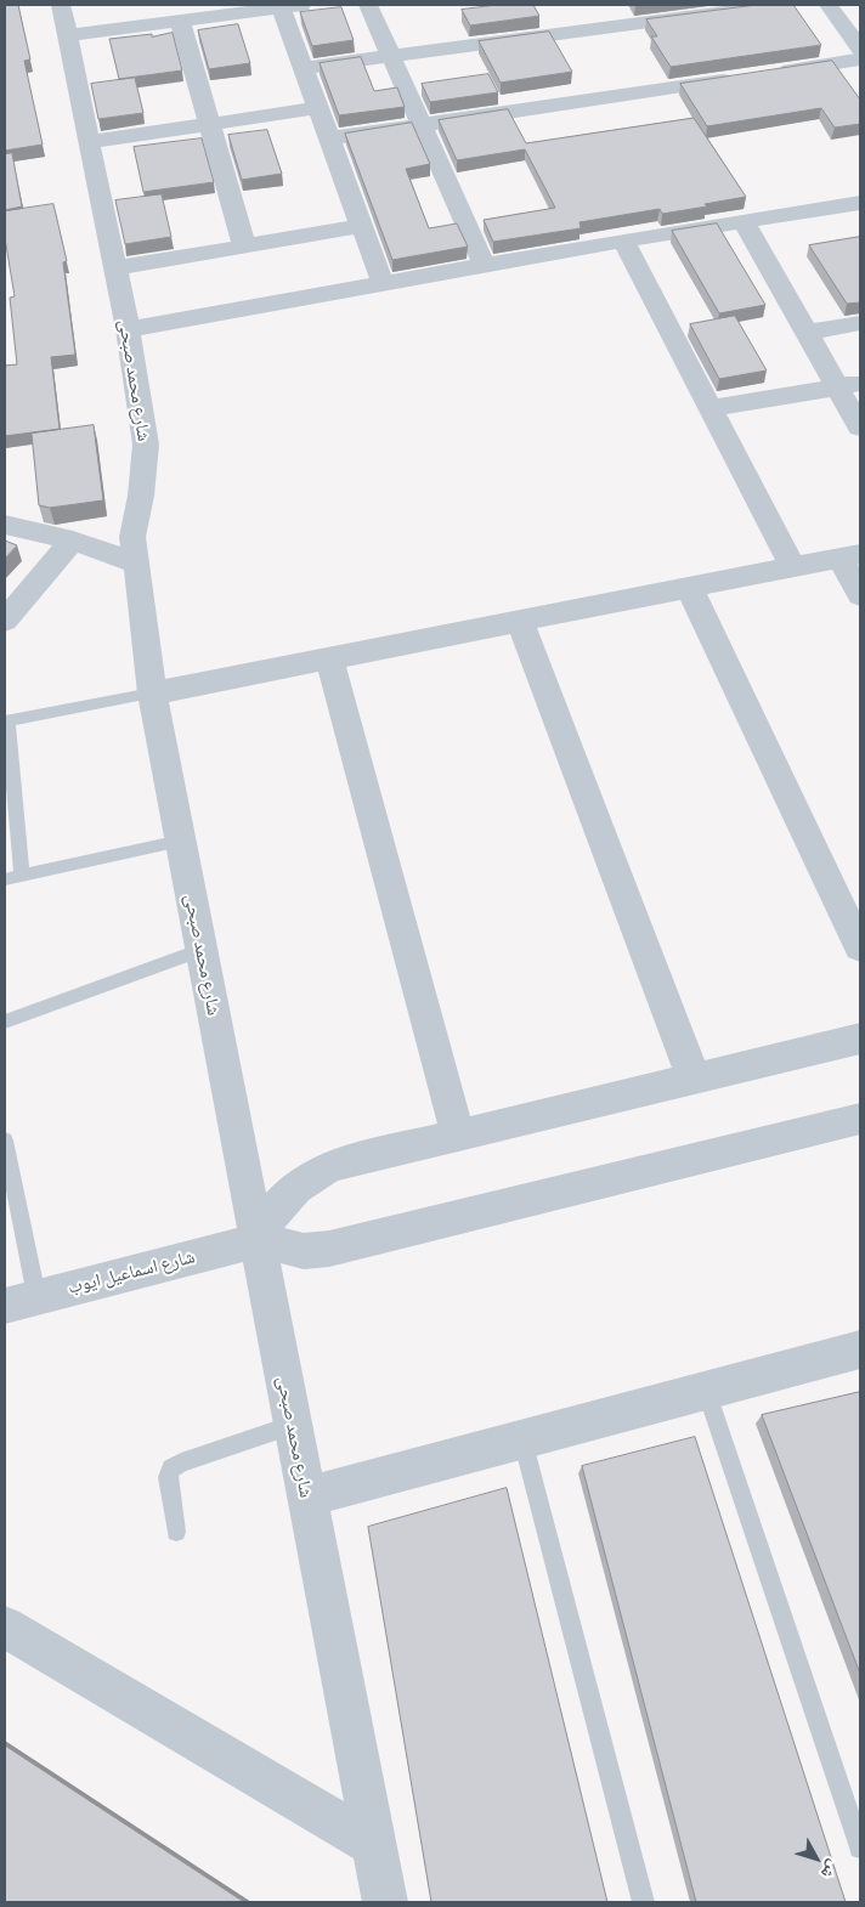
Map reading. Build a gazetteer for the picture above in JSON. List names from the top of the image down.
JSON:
{
  "streets": {
    "street": ["شارع محمد صبحى", "شارع اسماعيل ايوب"]
  },
  "crossings": [
    ["شارع محمد صبحى", "شارع اسماعيل ايوب"]
  ],
  "north": "bottom right"
}
